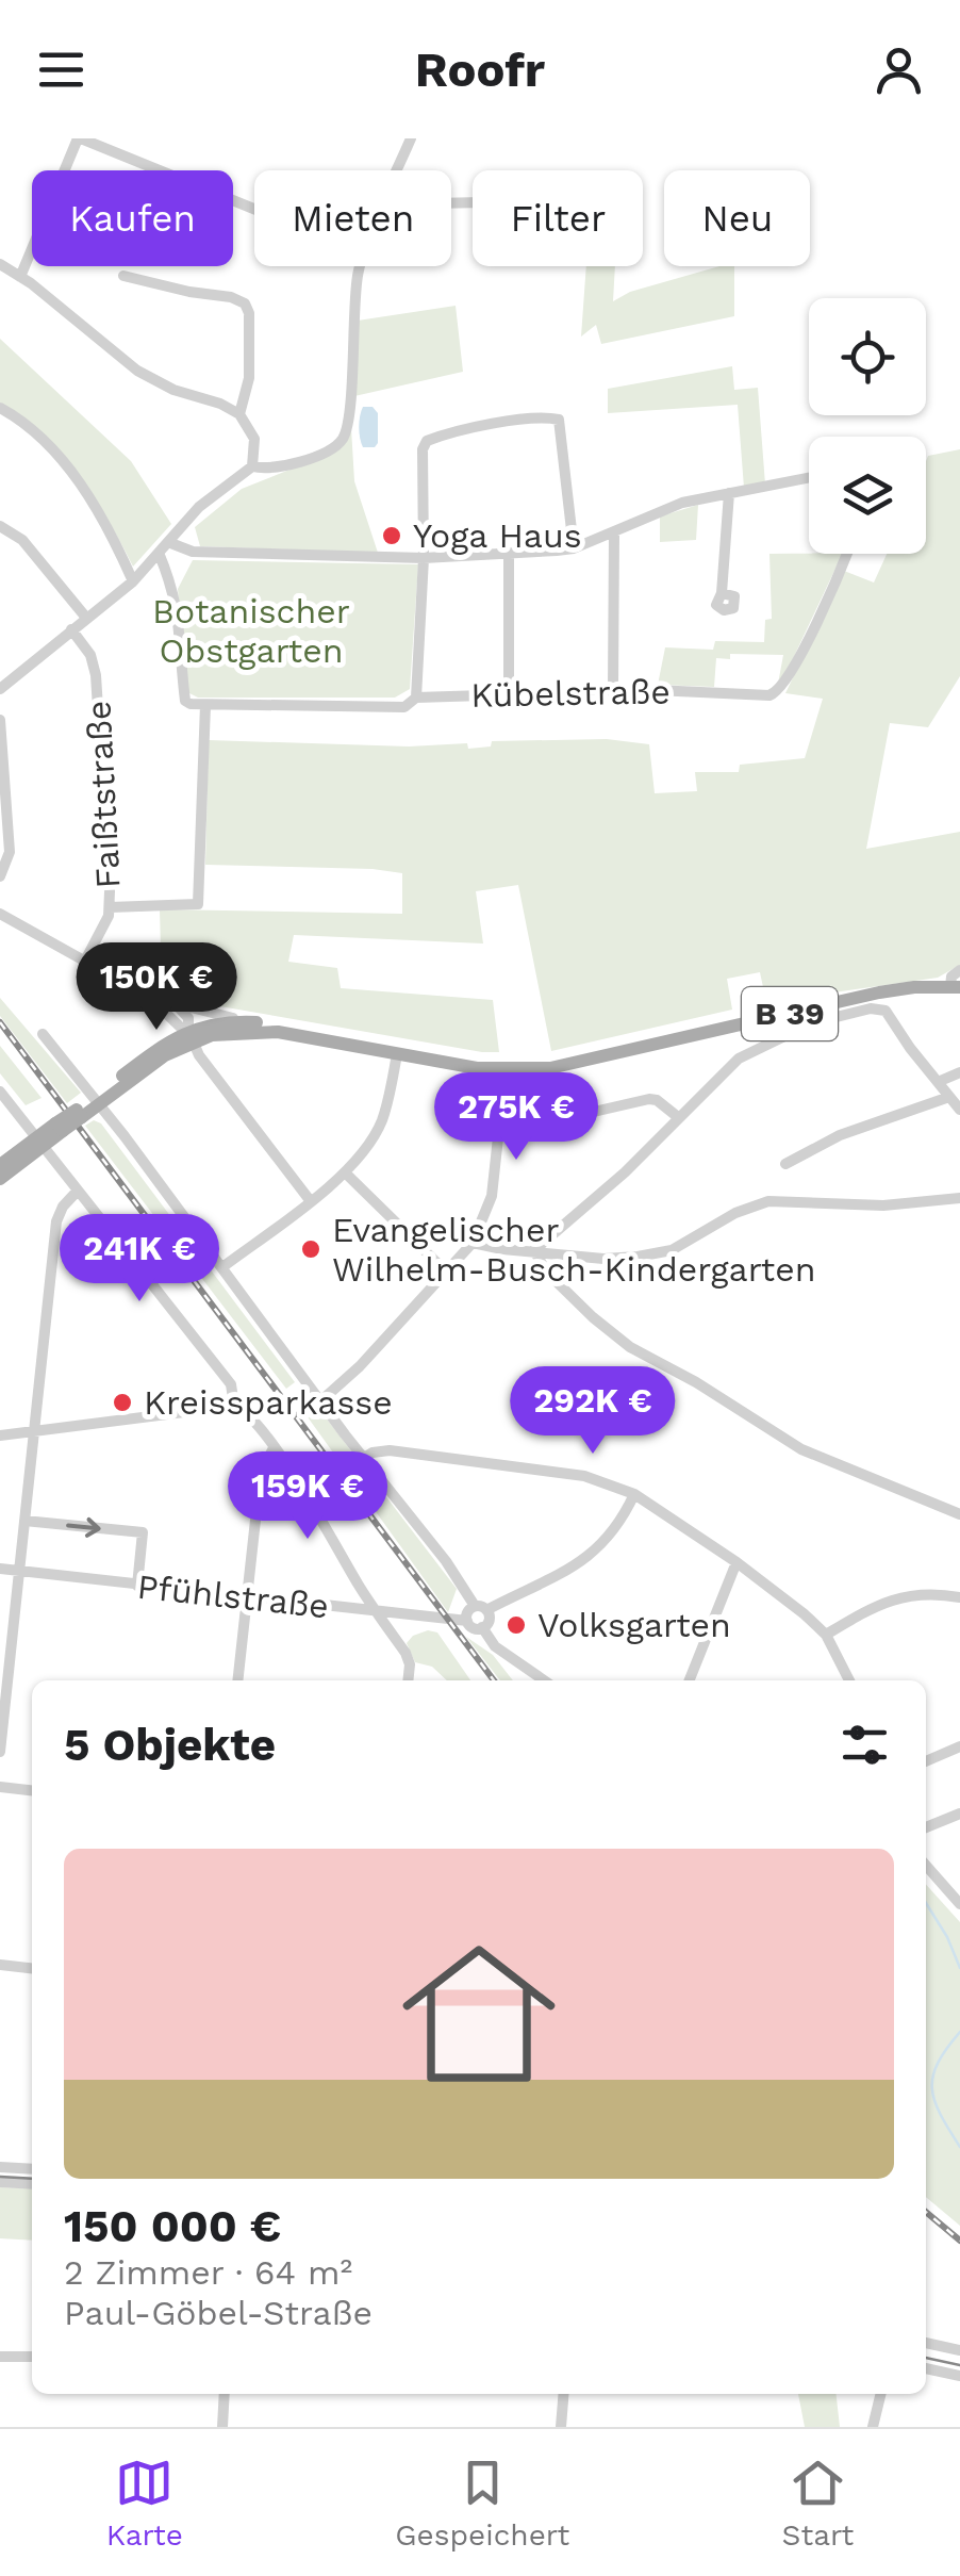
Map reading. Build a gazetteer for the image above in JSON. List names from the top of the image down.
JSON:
{
  "streets": {
    "main road": ["B 39"],
    "street": ["Kübelstraße", "Faißtstraße", "Pfühlstraße"]
  },
  "parks": ["Botanischer Obstgarten"],
  "places": [
    "Yoga Haus",
    "Evangelischer Wilhelm-Busch-Kindergarten",
    "Kreissparkasse",
    "Volksgarten"
  ],
  "page": {
    "header": "Roofr",
    "chip": [
      "Kaufen",
      "Mieten",
      "Filter",
      "Neu"
    ],
    "price": [
      "150K €",
      "275K €",
      "241K €",
      "292K €",
      "159K €"
    ],
    "heading": "5 Objekte",
    "list": [
      {
        "name": "150 000 €",
        "note": "2 Zimmer · 64 m² · Paul-Göbel-Straße"
      }
    ],
    "tabs": ["Karte", "Gespeichert", "Start"]
  }
}
